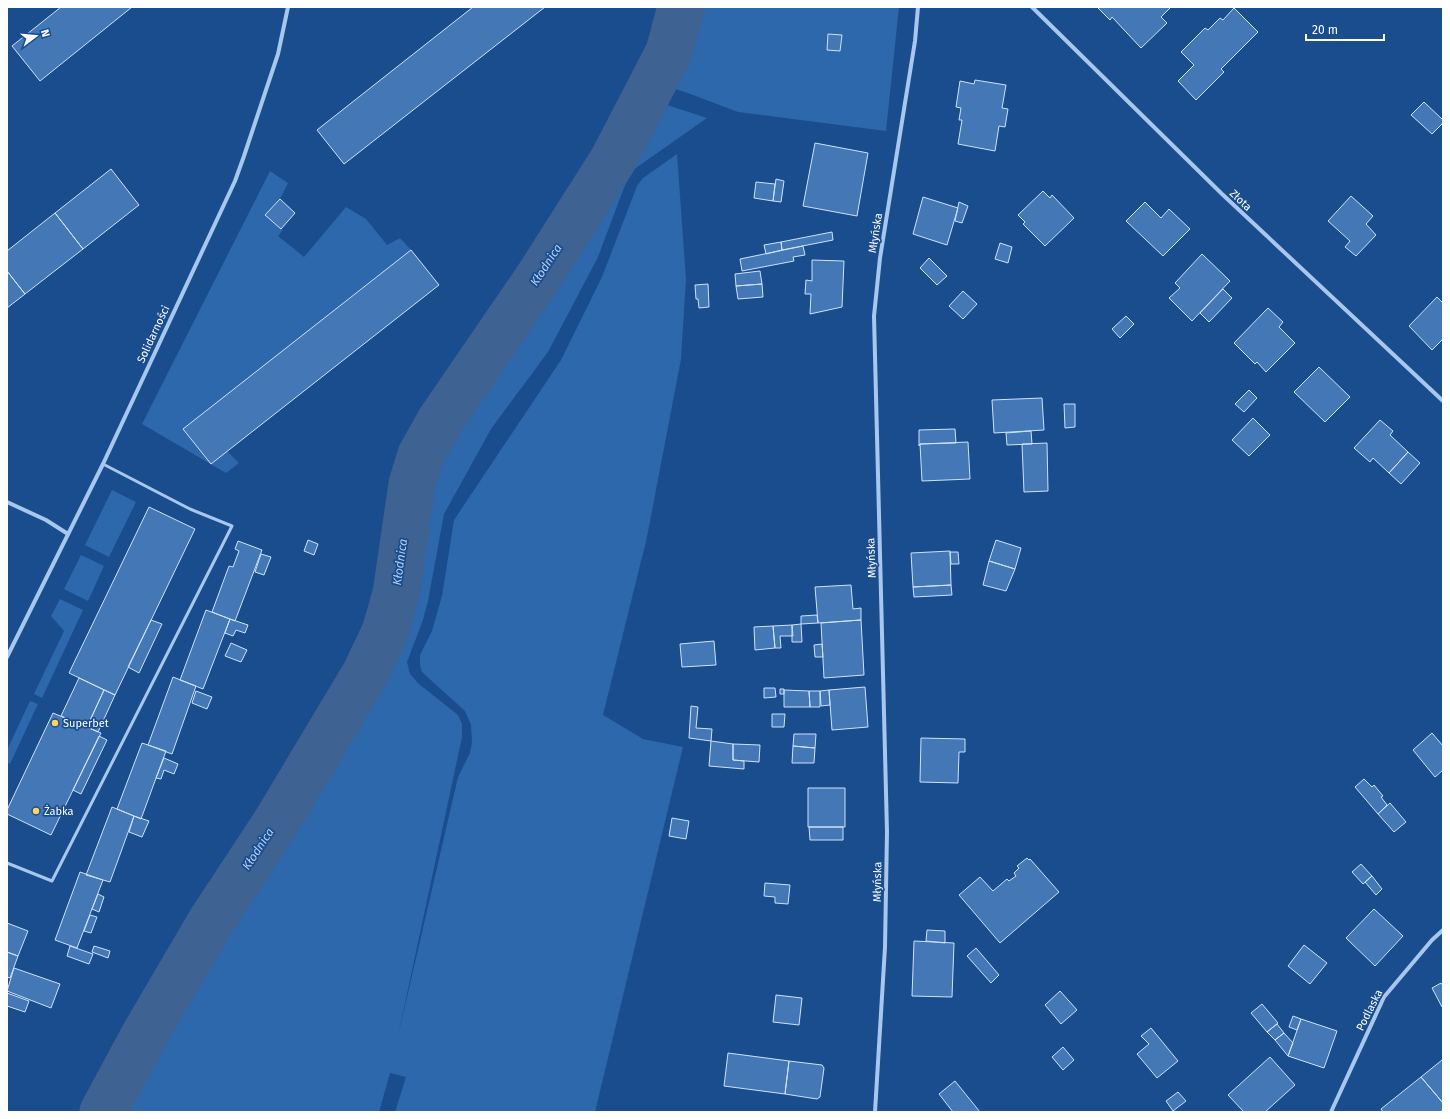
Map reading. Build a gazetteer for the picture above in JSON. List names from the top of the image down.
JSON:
{
  "streets": {
    "street": [
      "Złota",
      "Młyńska",
      "Solidarności",
      "Podlaska"
    ]
  },
  "water": ["Kłodnica"],
  "places": ["Superbet", "Żabka"],
  "scale_bar": "20 m",
  "north": "right"
}
